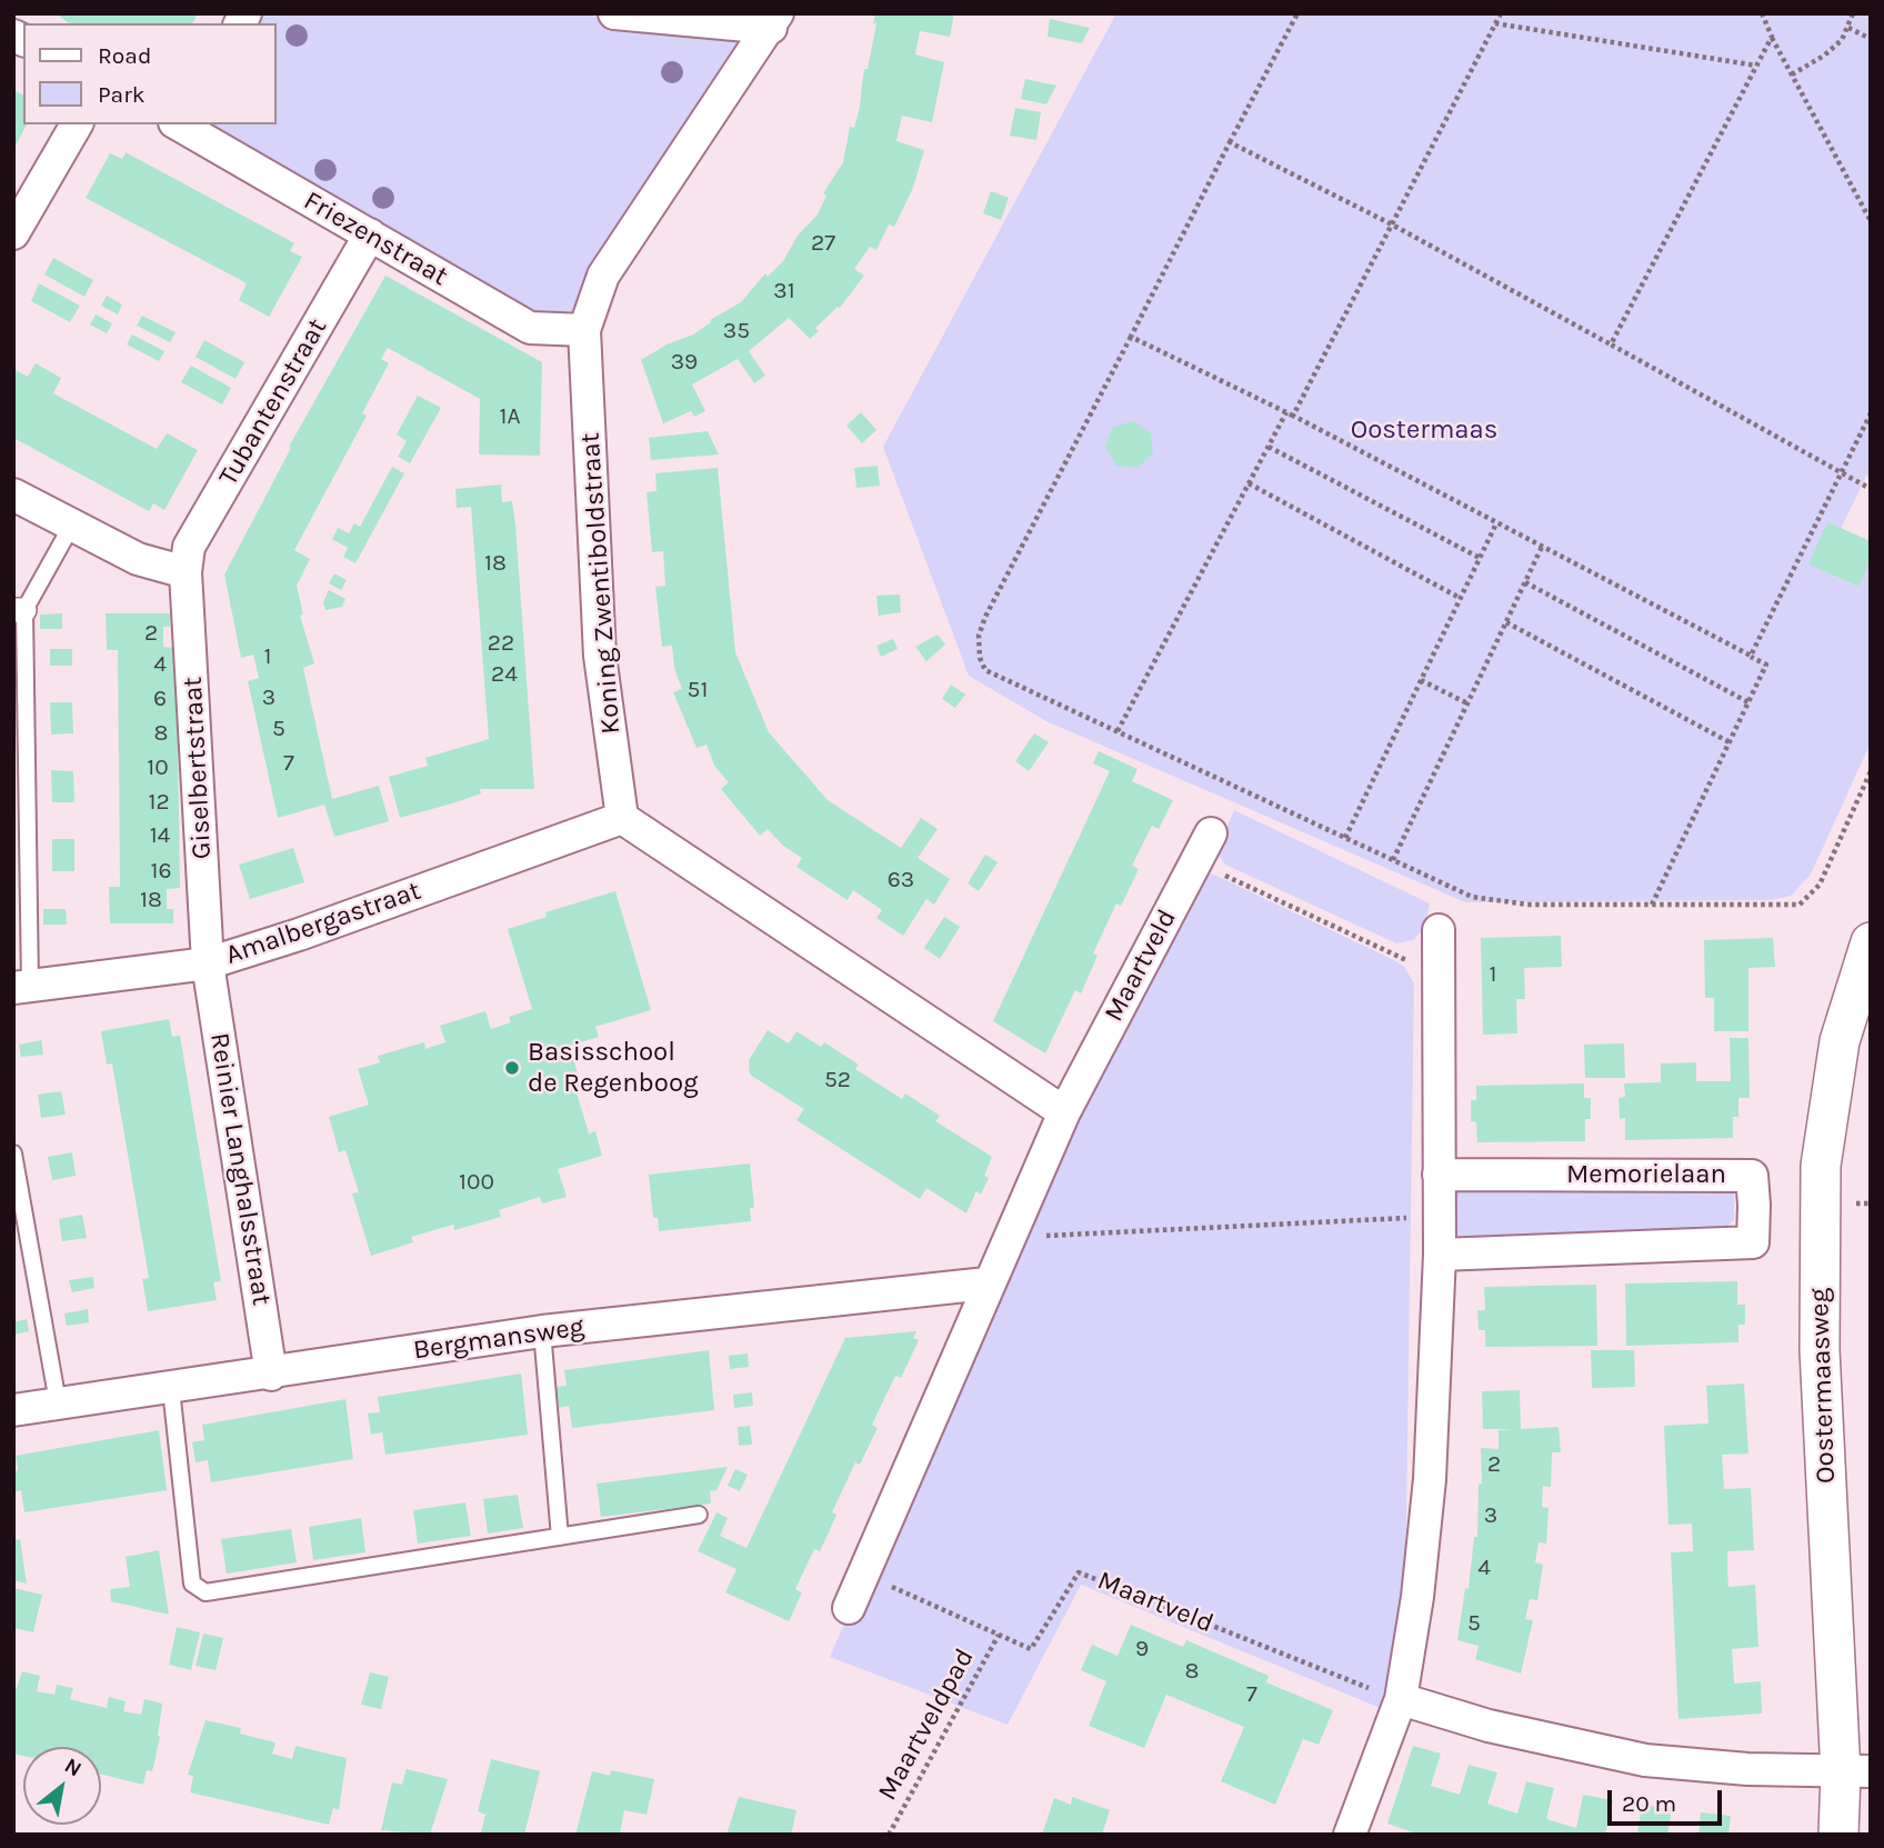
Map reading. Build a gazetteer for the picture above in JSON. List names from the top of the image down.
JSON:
{
  "streets": {
    "street": [
      "Friezenstraat",
      "Tubantenstraat",
      "Koning Zwentiboldstraat",
      "Giselbertstraat",
      "Amalbergastraat",
      "Maartveld",
      "Reinier Langhalsstraat",
      "Memorielaan",
      "Bergmansweg",
      "Oostermaasweg"
    ],
    "path": ["Maartveldpad"]
  },
  "crossings": [
    ["Friezenstraat", "Tubantenstraat"],
    ["Friezenstraat", "Koning Zwentiboldstraat"],
    ["Tubantenstraat", "Giselbertstraat"],
    ["Koning Zwentiboldstraat", "Amalbergastraat"],
    ["Giselbertstraat", "Amalbergastraat"],
    ["Giselbertstraat", "Reinier Langhalsstraat"],
    ["Amalbergastraat", "Reinier Langhalsstraat"],
    ["Maartveld", "Bergmansweg"],
    ["Maartveld", "Maartveldpad"],
    ["Reinier Langhalsstraat", "Bergmansweg"]
  ],
  "parks": ["Oostermaas"],
  "places": ["Basisschool de Regenboog"],
  "house_numbers": [
    "27",
    "31",
    "35",
    "39",
    "1A",
    "18",
    "2",
    "22",
    "1",
    "4",
    "24",
    "51",
    "3",
    "6",
    "5",
    "8",
    "7",
    "10",
    "12",
    "14",
    "16",
    "63",
    "18",
    "1",
    "52",
    "100",
    "2",
    "3",
    "4",
    "5",
    "9",
    "8",
    "7"
  ],
  "legend": ["Road", "Park"],
  "scale_bar": "20 m",
  "north": "top right"
}
